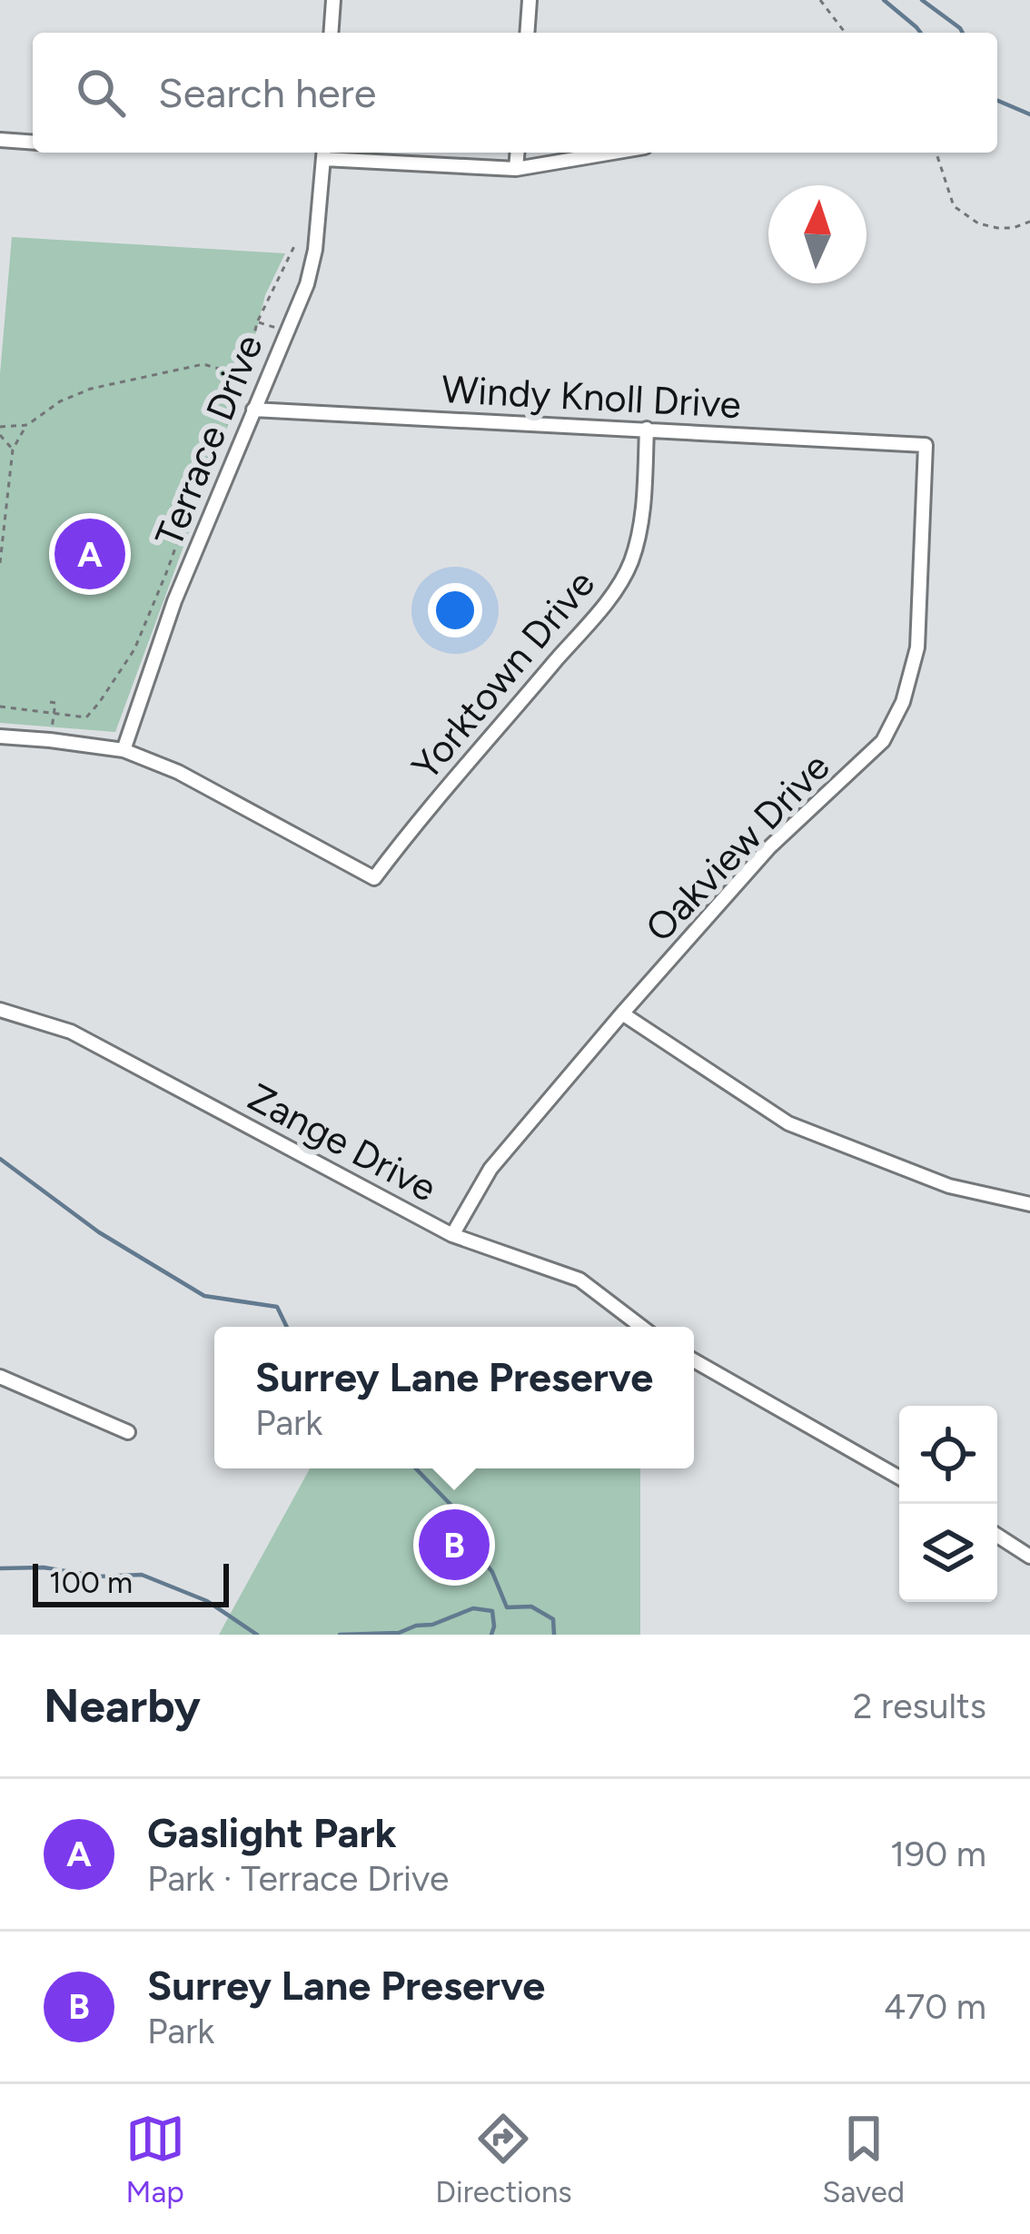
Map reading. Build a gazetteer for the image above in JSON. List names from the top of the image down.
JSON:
{
  "streets": {
    "street": [
      "Windy Knoll Drive",
      "Terrace Drive",
      "Yorktown Drive",
      "Oakview Drive",
      "Zange Drive"
    ]
  },
  "crossings": [
    ["Windy Knoll Drive", "Terrace Drive"],
    ["Windy Knoll Drive", "Yorktown Drive"],
    ["Windy Knoll Drive", "Oakview Drive"],
    ["Terrace Drive", "Yorktown Drive"],
    ["Oakview Drive", "Zange Drive"]
  ],
  "scale_bar": "100 m",
  "north": "top",
  "page": {
    "search": "Search here",
    "pins": ["A", "B"],
    "popup": ["Surrey Lane Preserve", "Park"],
    "scale": "100 m",
    "heading": ["Nearby", "2 results"],
    "list": [
      {
        "mark": "A",
        "name": "Gaslight Park",
        "note": "Park · Terrace Drive",
        "value": "190 m"
      },
      {
        "mark": "B",
        "name": "Surrey Lane Preserve",
        "note": "Park",
        "value": "470 m"
      }
    ],
    "nav": ["Map", "Directions", "Saved"]
  }
}
